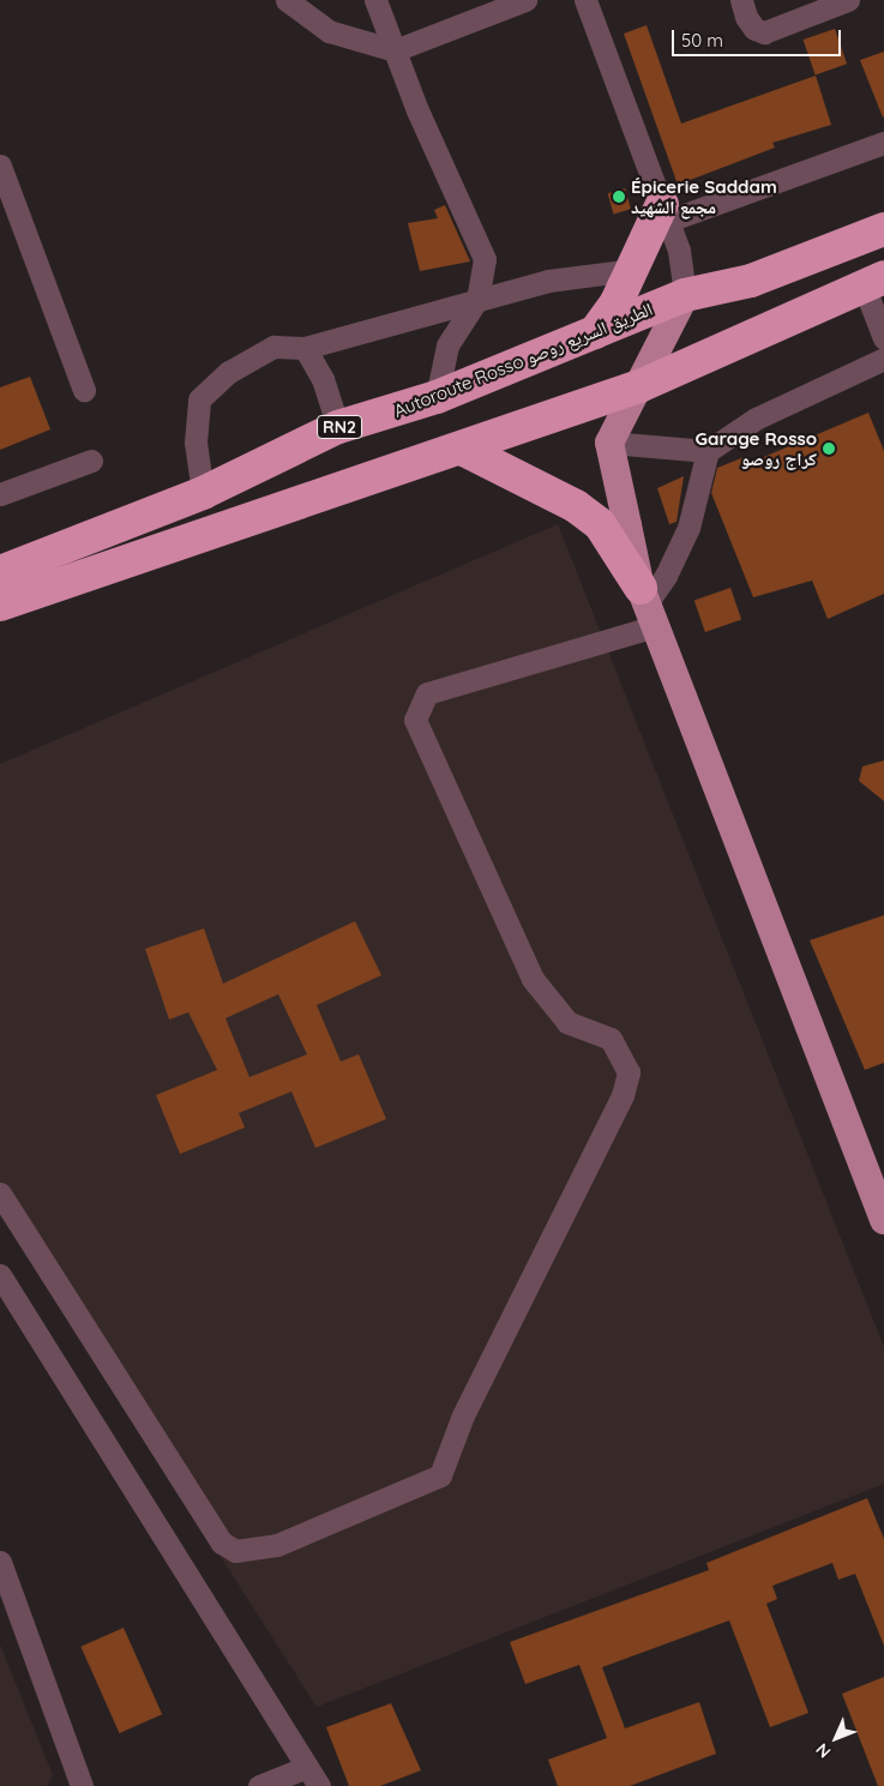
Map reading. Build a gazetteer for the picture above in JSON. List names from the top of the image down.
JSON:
{
  "streets": {
    "highway": ["Autoroute Rosso الطريق السريع روصو", "RN2"]
  },
  "places": ["Épicerie Saddam مجمع الشهيد", "Garage Rosso كراج روصو"],
  "scale_bar": "50 m",
  "north": "bottom left"
}
